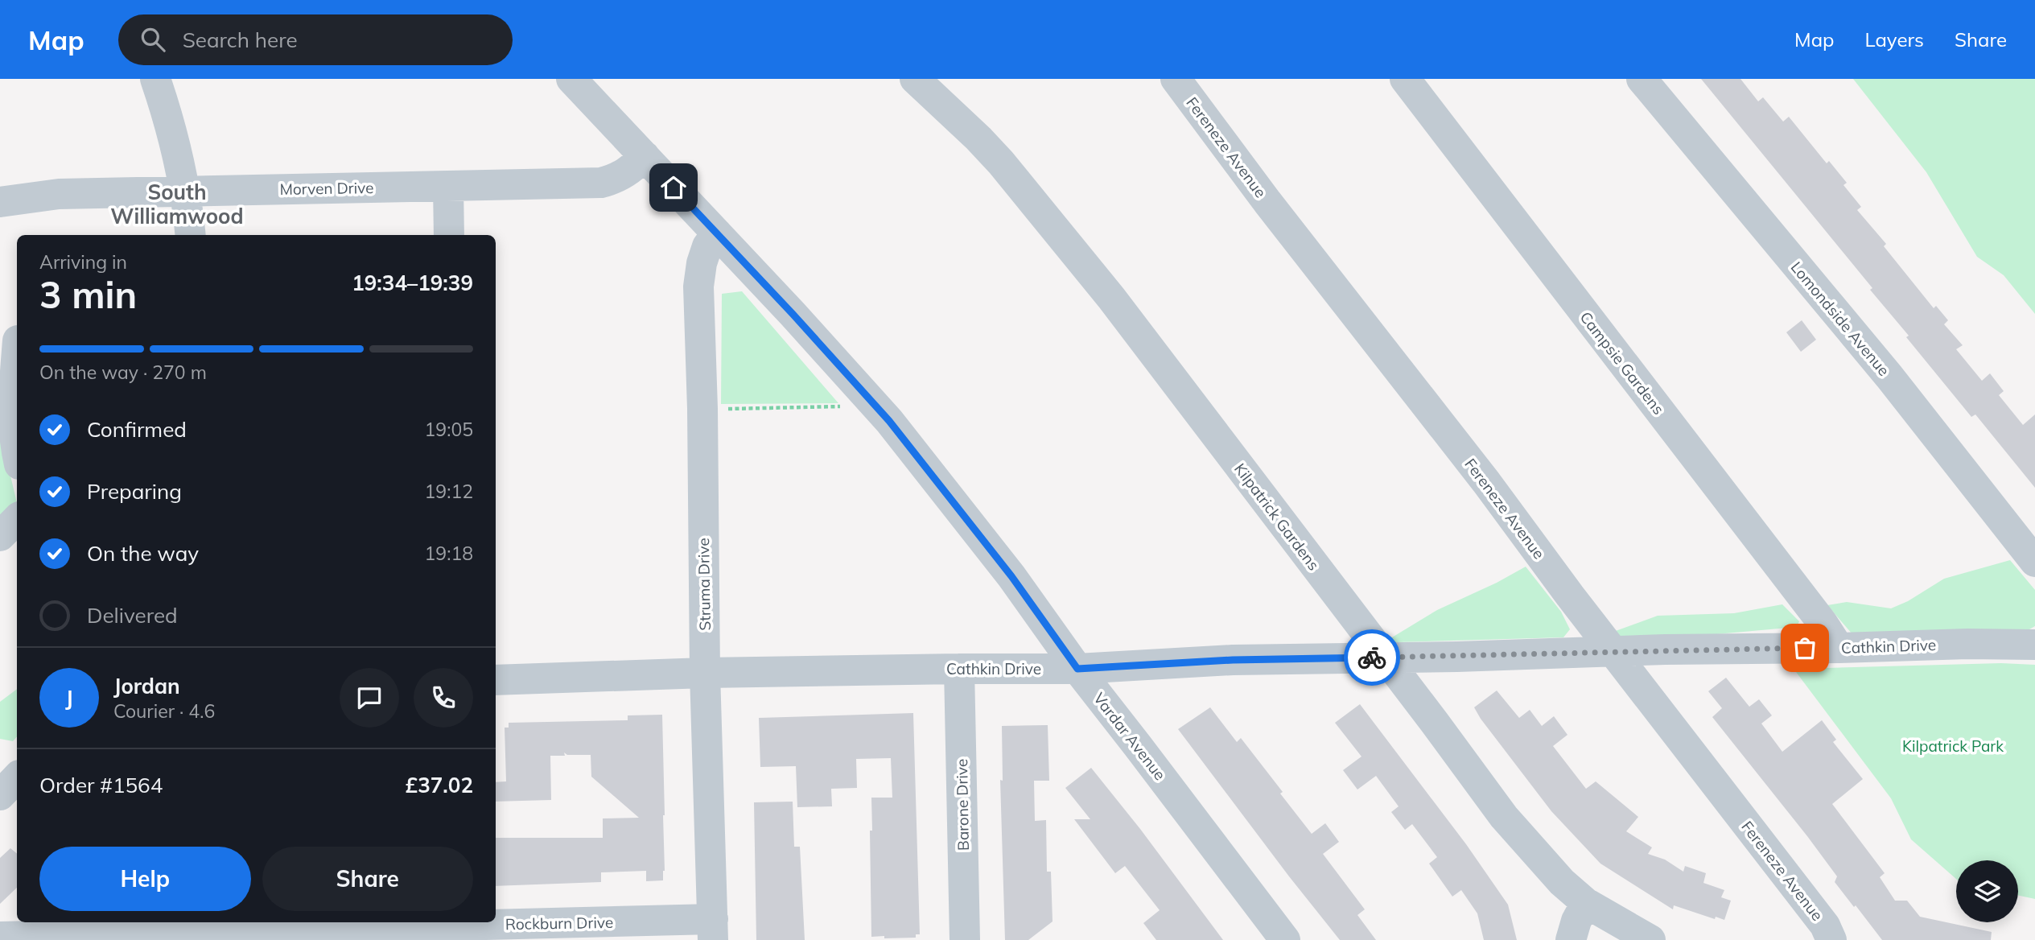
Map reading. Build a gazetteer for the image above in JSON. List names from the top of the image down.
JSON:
{
  "streets": {
    "street": [
      "Fereneze Avenue",
      "Morven Drive",
      "Lomondside Avenue",
      "Campsie Gardens",
      "Kilpatrick Gardens",
      "Struma Drive",
      "Cathkin Drive",
      "Vardar Avenue",
      "Barone Drive",
      "Rockburn Drive"
    ]
  },
  "crossings": [
    ["Fereneze Avenue", "Cathkin Drive"],
    ["Morven Drive", "Vardar Avenue"],
    ["Campsie Gardens", "Cathkin Drive"],
    ["Kilpatrick Gardens", "Cathkin Drive"],
    ["Struma Drive", "Cathkin Drive"],
    ["Struma Drive", "Vardar Avenue"],
    ["Struma Drive", "Rockburn Drive"],
    ["Cathkin Drive", "Vardar Avenue"],
    ["Cathkin Drive", "Barone Drive"]
  ],
  "districts": ["South Williamwood"],
  "parks": ["Kilpatrick Park"],
  "page": {
    "header": "Map",
    "search": "Search here",
    "nav": ["Map", "Layers", "Share"],
    "heading": ["3 min", "Arriving in", "19:34–19:39"],
    "panel": [
      "Jordan",
      "Courier · 4.6",
      "Order #1564",
      "£37.02"
    ],
    "bar": "On the way · 270 m",
    "list": [
      ["Confirmed", "19:05"],
      ["Preparing", "19:12"],
      ["On the way", "19:18"],
      "Delivered"
    ],
    "round": "J",
    "buttons": ["Help", "Share"]
  }
}
